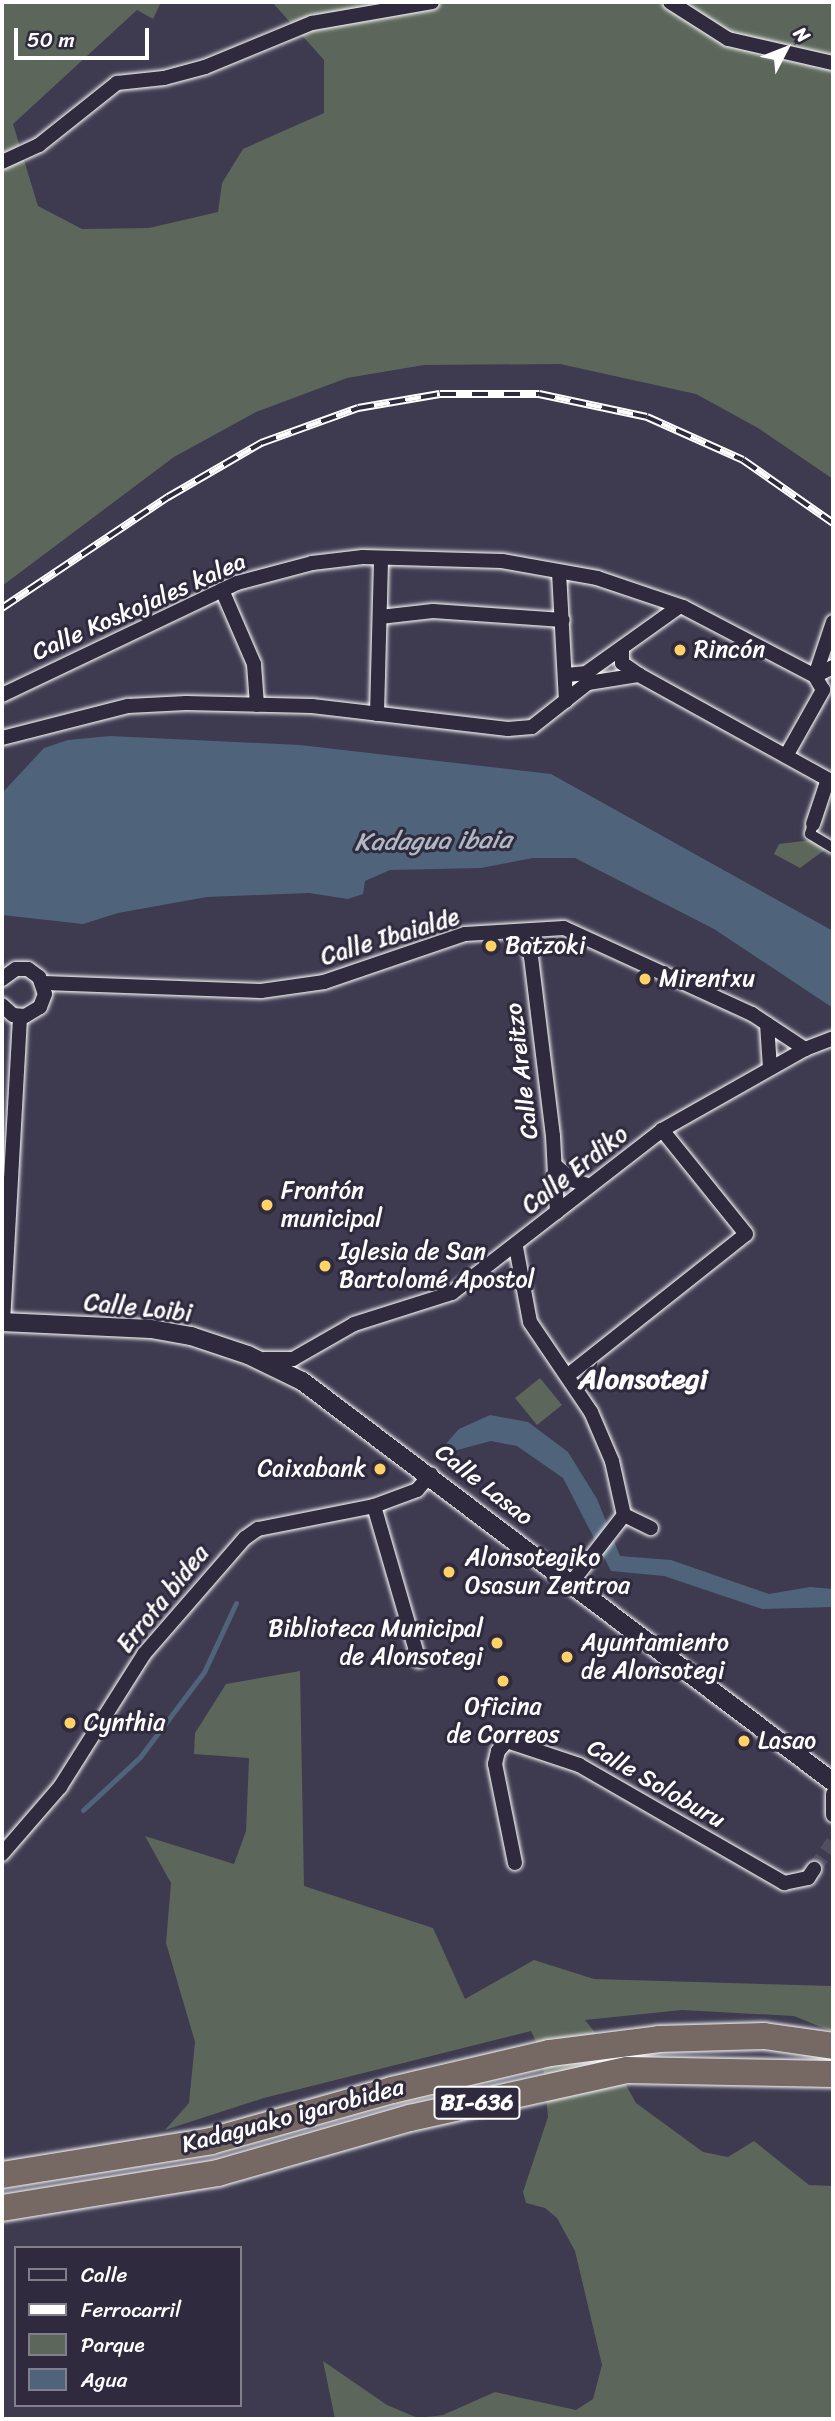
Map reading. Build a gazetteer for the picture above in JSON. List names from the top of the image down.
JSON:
{
  "streets": {
    "highway": ["BI-636", "Kadaguako igarobidea"],
    "street": [
      "Calle Koskojales kalea",
      "Calle Ibaialde",
      "Calle Areitzo",
      "Calle Erdiko",
      "Calle Loibi",
      "Calle Lasao",
      "Errota bidea",
      "Calle Soloburu"
    ]
  },
  "crossings": [
    ["Calle Ibaialde", "Calle Areitzo"],
    ["Calle Ibaialde", "Calle Erdiko"],
    ["Calle Areitzo", "Calle Erdiko"],
    ["Calle Loibi", "Calle Lasao"],
    ["Calle Lasao", "Errota bidea"]
  ],
  "districts": ["Alonsotegi"],
  "water": ["Kadagua ibaia"],
  "places": [
    "Rincón",
    "Batzoki",
    "Mirentxu",
    "Frontón municipal",
    "Iglesia de San Bartolomé Apostol",
    "Caixabank",
    "Alonsotegiko Osasun Zentroa",
    "Biblioteca Municipal de Alonsotegi",
    "Ayuntamiento de Alonsotegi",
    "Oficina de Correos",
    "Cynthia",
    "Lasao"
  ],
  "legend": [
    "Calle",
    "Ferrocarril",
    "Parque",
    "Agua"
  ],
  "scale_bar": "50 m",
  "north": "top right"
}
